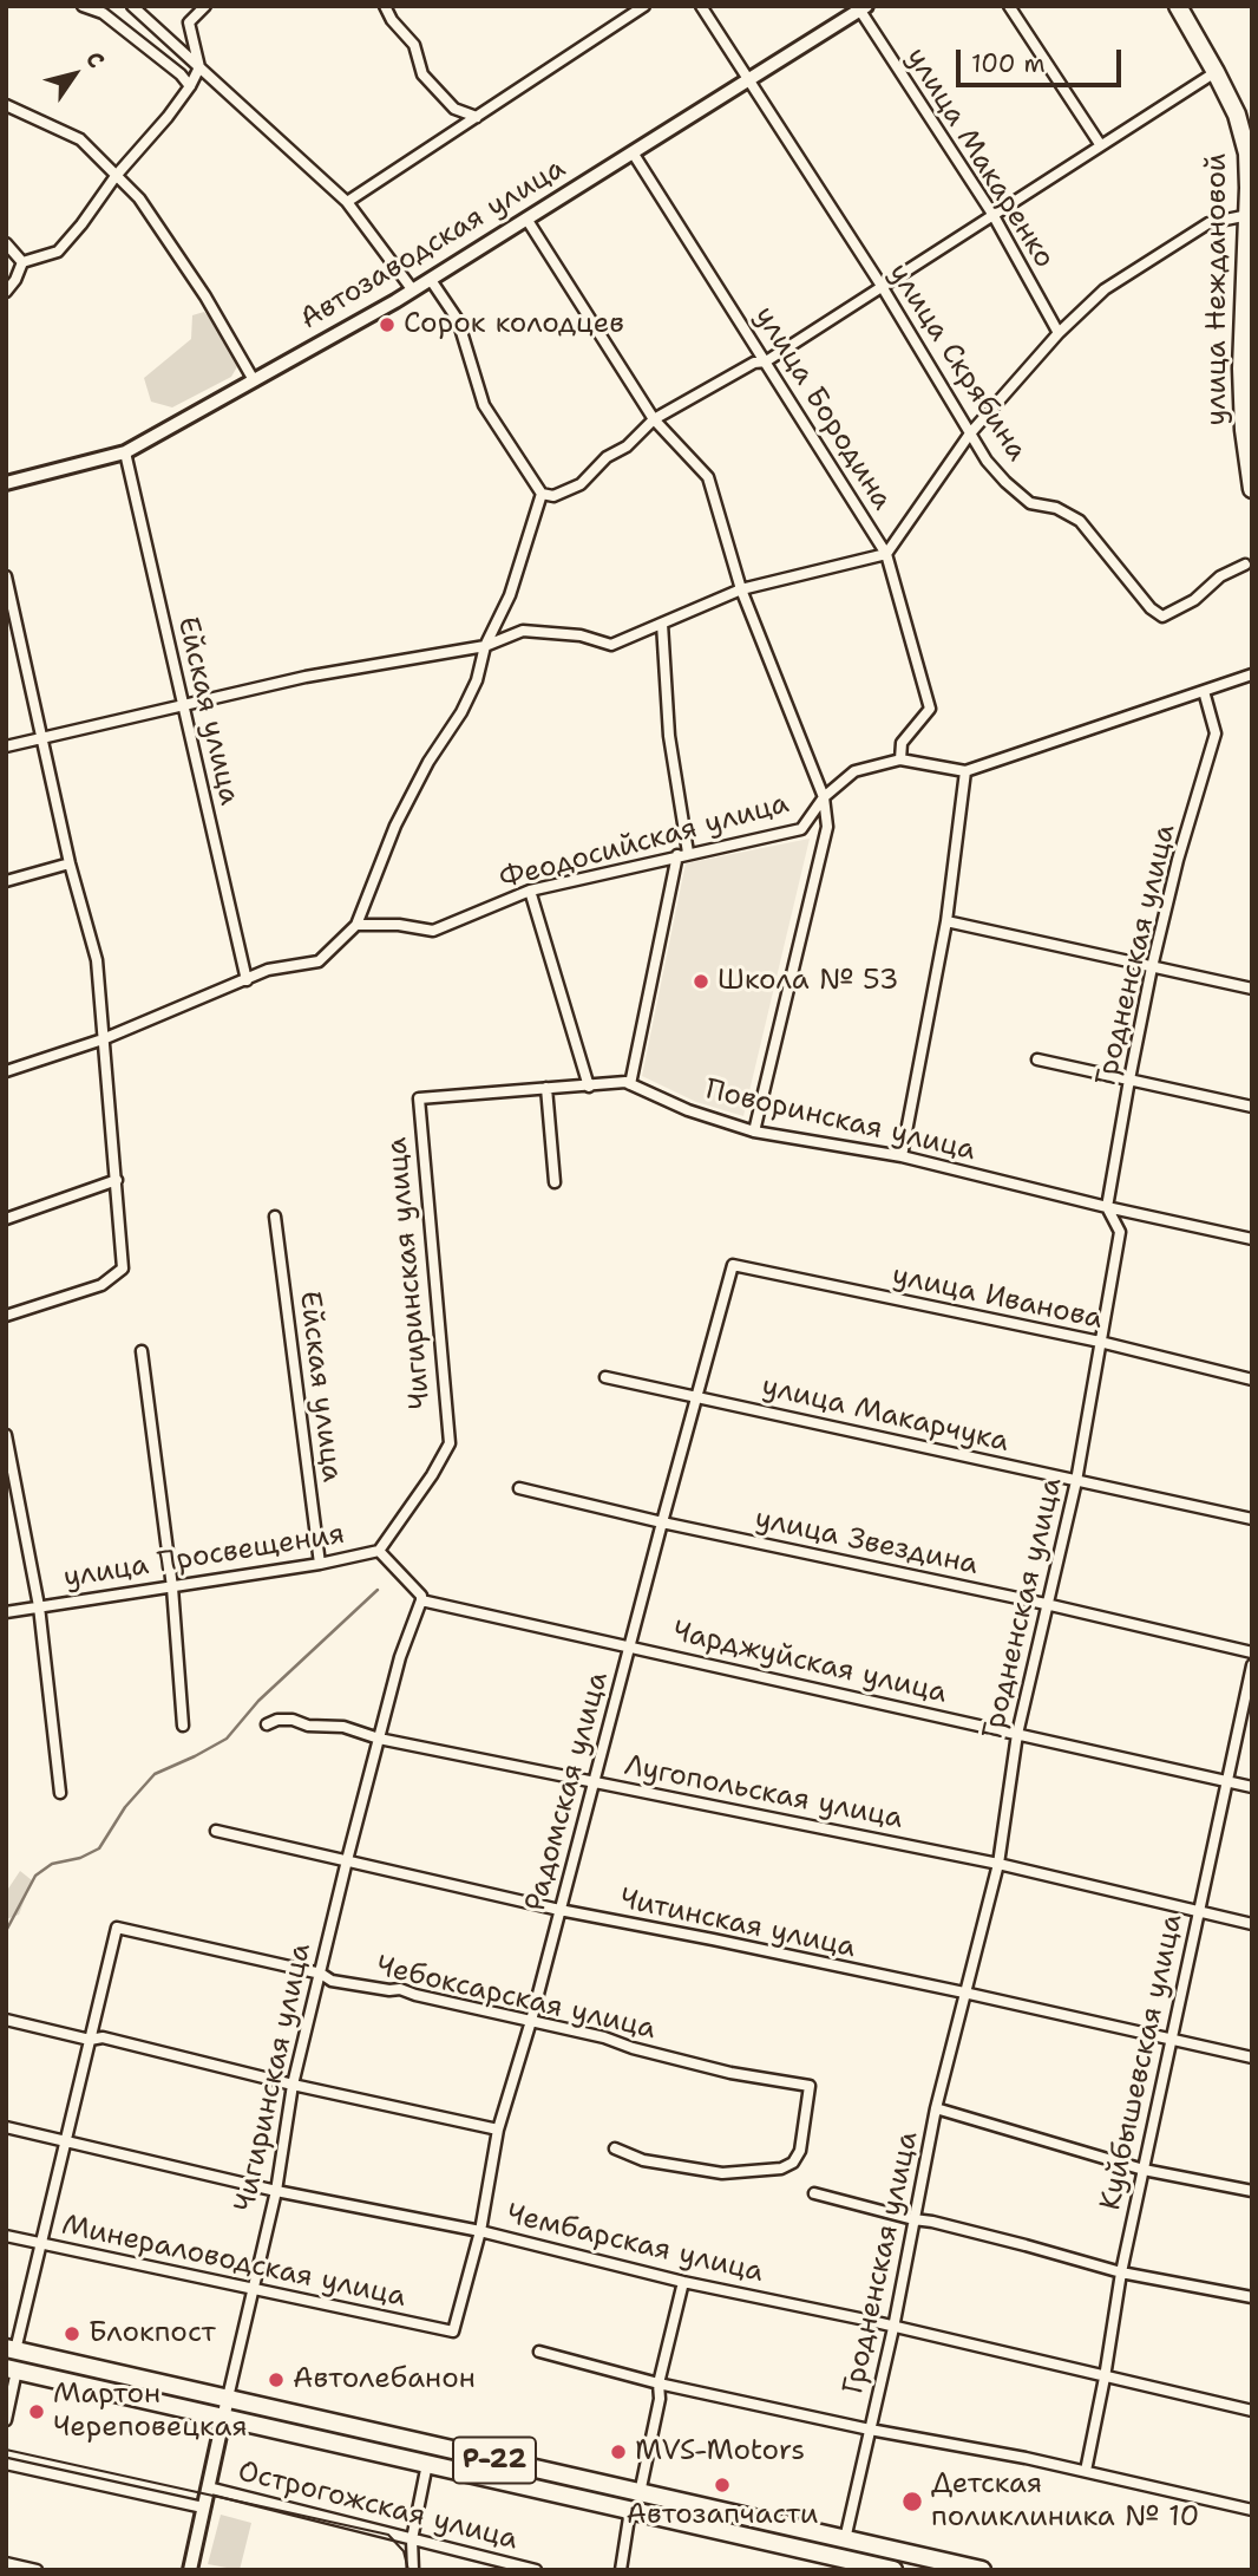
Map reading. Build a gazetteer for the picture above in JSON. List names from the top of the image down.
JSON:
{
  "streets": {
    "highway": ["улица Неждановой", "Р-22"],
    "street": [
      "улица Макаренко",
      "Автозаводская улица",
      "улица Скрябина",
      "улица Бородина",
      "Ейская улица",
      "Феодосийская улица",
      "Гродненская улица",
      "Поворинская улица",
      "Чигиринская улица",
      "улица Иванова",
      "улица Макарчука",
      "улица Звездина",
      "улица Просвещения",
      "Чарджуйская улица",
      "Радомская улица",
      "Лугопольская улица",
      "Читинская улица",
      "Чебоксарская улица",
      "Куйбышевская улица",
      "Чембарская улица",
      "Минераловодская улица",
      "Острогожская улица"
    ]
  },
  "crossings": [
    ["улица Макаренко", "Автозаводская улица"],
    ["Автозаводская улица", "улица Скрябина"],
    ["Автозаводская улица", "улица Бородина"],
    ["Автозаводская улица", "Ейская улица"],
    ["улица Бородина", "Феодосийская улица"],
    ["Ейская улица", "улица Просвещения"],
    ["Гродненская улица", "Поворинская улица"],
    ["Гродненская улица", "улица Иванова"],
    ["Гродненская улица", "улица Макарчука"],
    ["Гродненская улица", "улица Звездина"],
    ["Гродненская улица", "Чарджуйская улица"],
    ["Гродненская улица", "Лугопольская улица"],
    ["Гродненская улица", "Читинская улица"],
    ["Гродненская улица", "Чембарская улица"],
    ["Гродненская улица", "Р-22"],
    ["Поворинская улица", "Чигиринская улица"],
    ["Чигиринская улица", "улица Просвещения"],
    ["Чигиринская улица", "Чарджуйская улица"],
    ["Чигиринская улица", "Лугопольская улица"],
    ["Чигиринская улица", "Читинская улица"],
    ["Чигиринская улица", "Чебоксарская улица"],
    ["Чигиринская улица", "Чембарская улица"],
    ["Чигиринская улица", "Минераловодская улица"],
    ["Чигиринская улица", "Р-22"],
    ["Чигиринская улица", "Острогожская улица"],
    ["улица Иванова", "Радомская улица"],
    ["улица Макарчука", "Радомская улица"],
    ["улица Звездина", "Радомская улица"],
    ["Чарджуйская улица", "Радомская улица"],
    ["Чарджуйская улица", "Куйбышевская улица"],
    ["Радомская улица", "Лугопольская улица"],
    ["Радомская улица", "Читинская улица"],
    ["Радомская улица", "Чебоксарская улица"],
    ["Радомская улица", "Чембарская улица"],
    ["Радомская улица", "Минераловодская улица"],
    ["Лугопольская улица", "Куйбышевская улица"],
    ["Читинская улица", "Куйбышевская улица"],
    ["Куйбышевская улица", "Чембарская улица"]
  ],
  "places": [
    "Сорок колодцев",
    "Школа № 53",
    "Блокпост",
    "Автолебанон",
    "Мартон Череповецкая",
    "MVS-Motors",
    "Автозапчасти",
    "Детская поликлиника № 10"
  ],
  "scale_bar": "100 m",
  "north": "top right"
}
